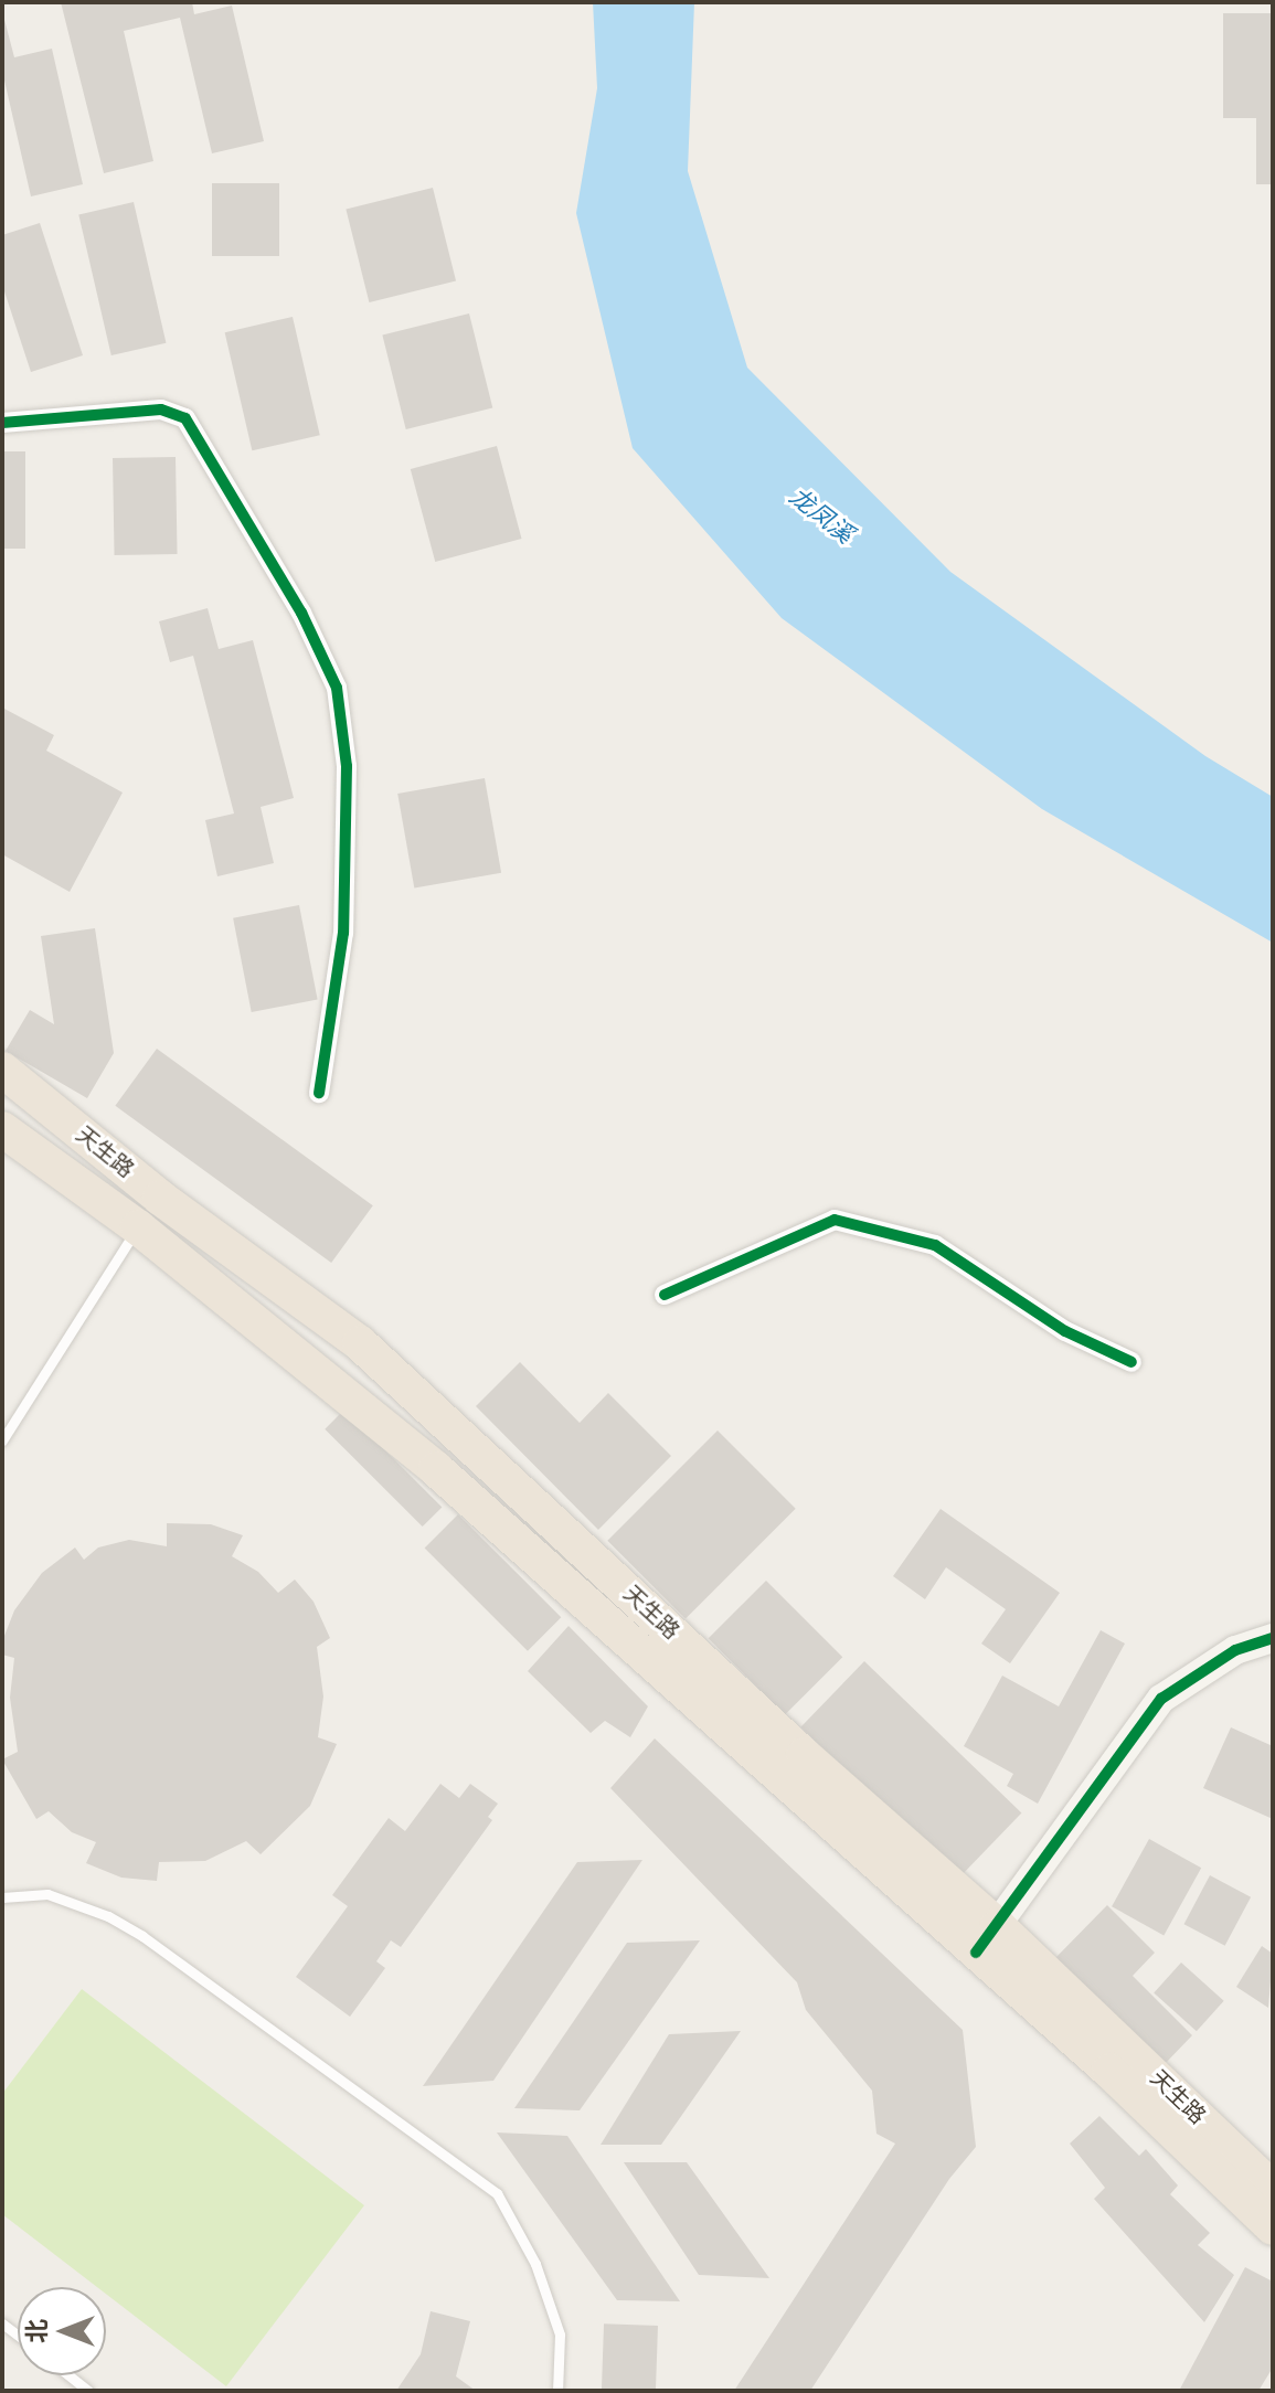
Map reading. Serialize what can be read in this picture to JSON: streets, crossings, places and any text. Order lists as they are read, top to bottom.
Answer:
{
  "streets": {
    "highway": ["天生路"]
  },
  "water": ["龙凤溪"],
  "north": "left"
}
